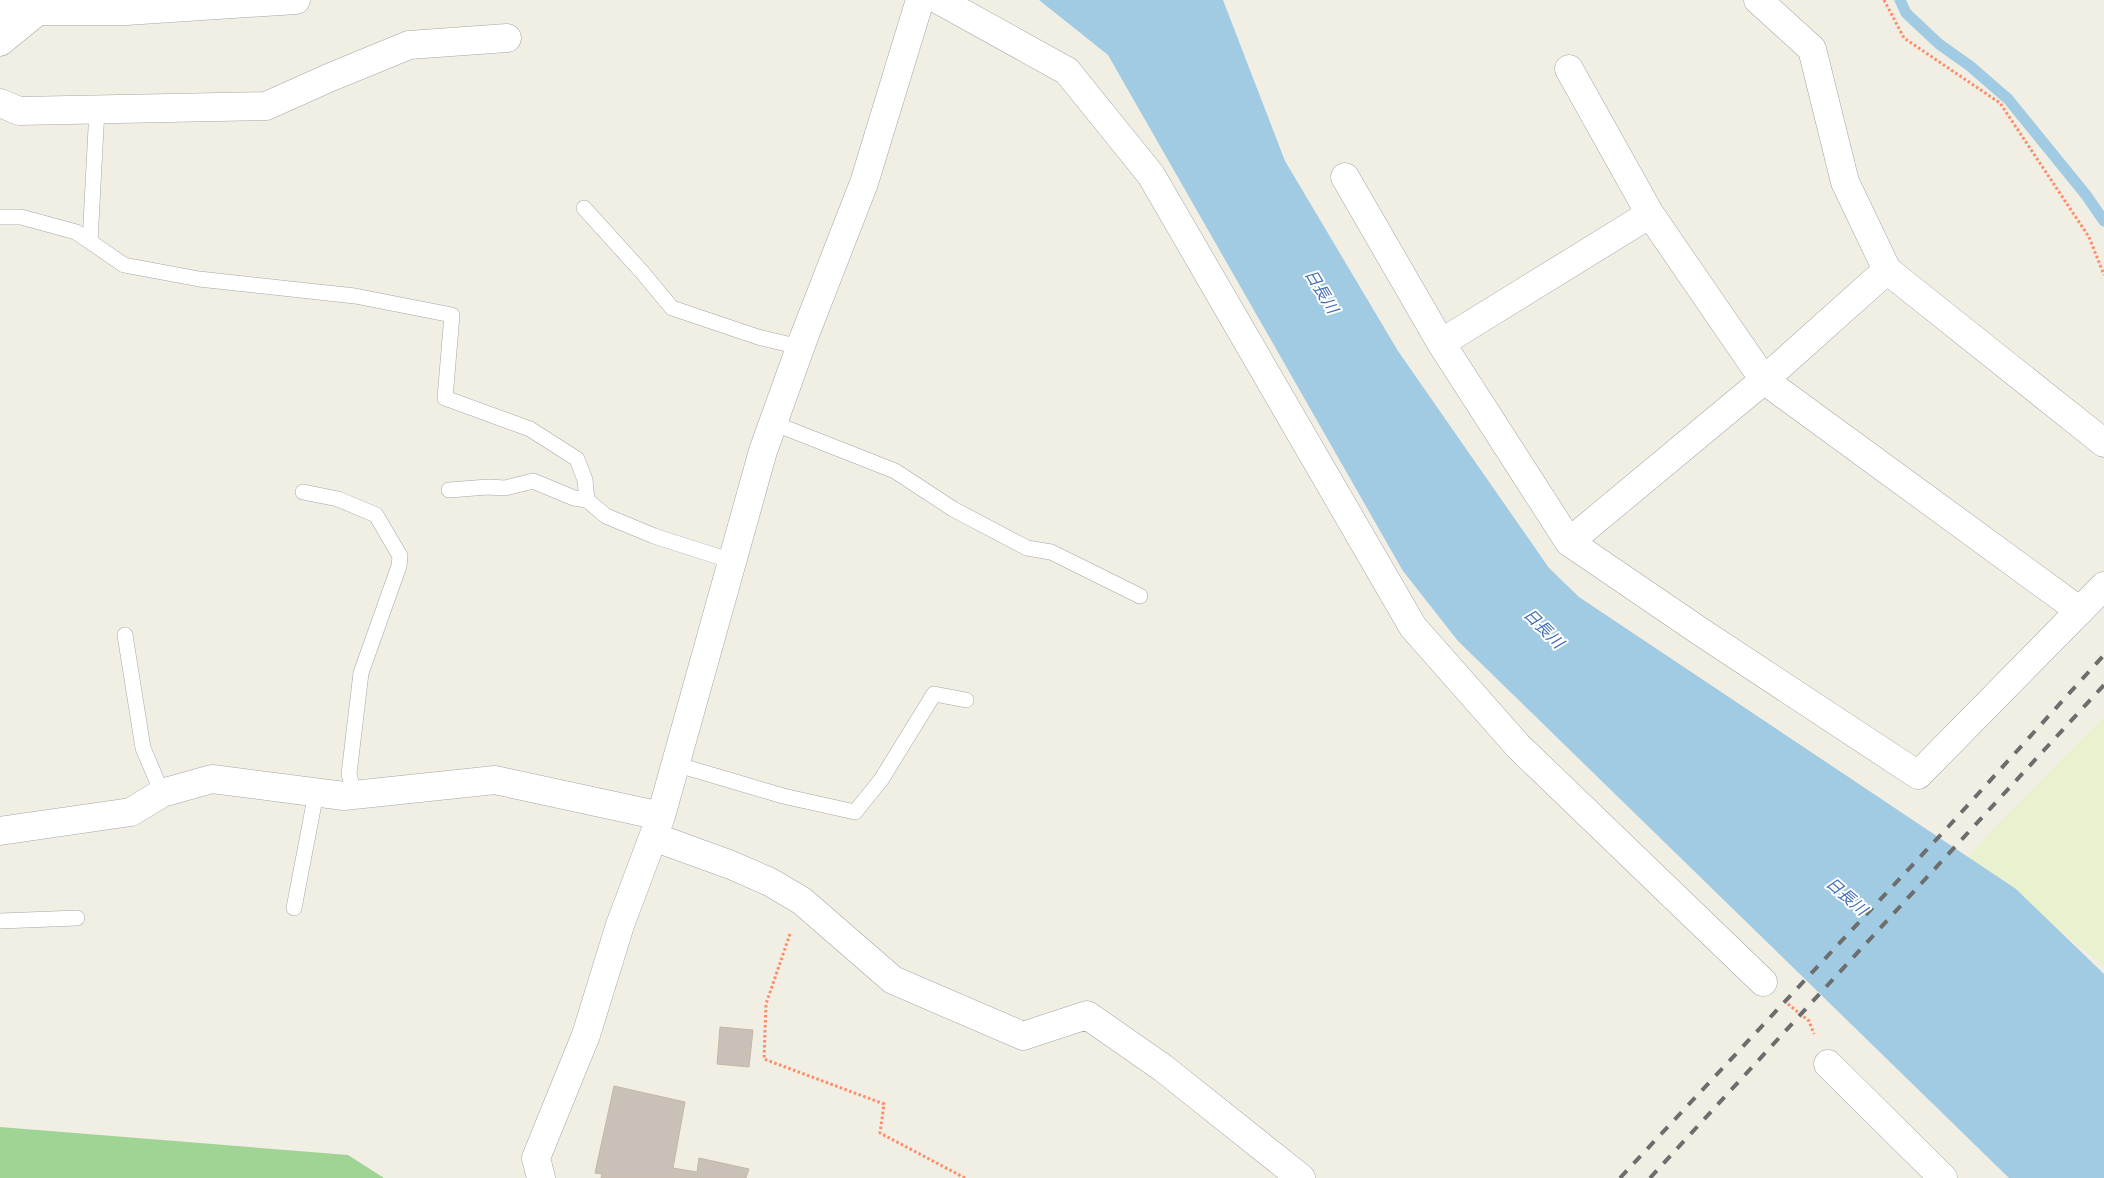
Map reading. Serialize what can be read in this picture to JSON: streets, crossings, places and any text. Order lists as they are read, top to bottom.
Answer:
{
  "water": ["日長川"]
}
